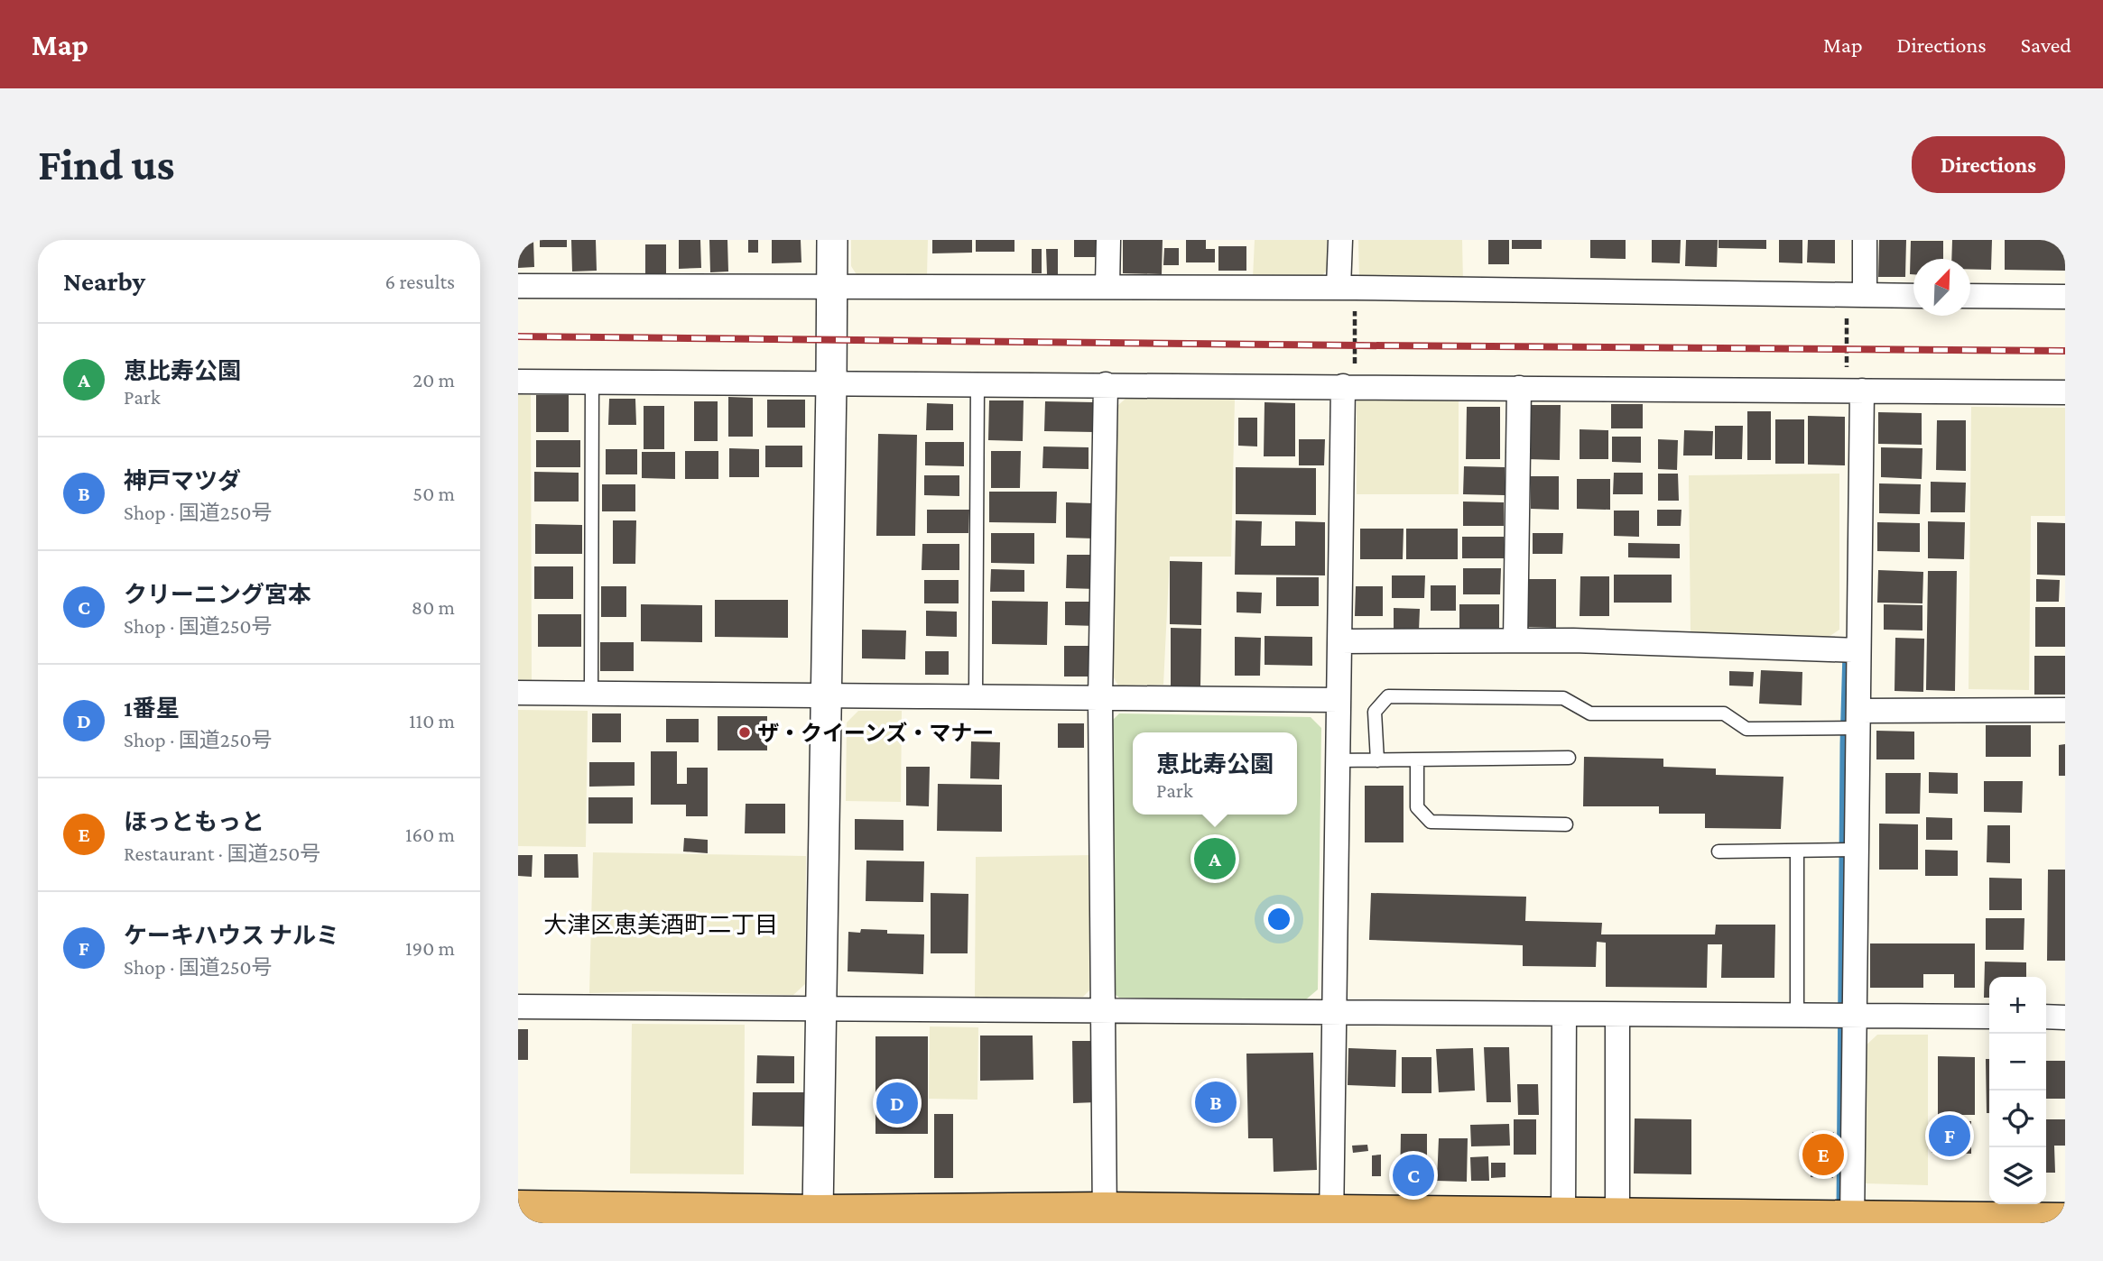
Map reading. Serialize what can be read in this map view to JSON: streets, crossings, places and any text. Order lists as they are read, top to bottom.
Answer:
{
  "districts": ["大津区恵美酒町二丁目"],
  "places": ["ザ・クイーンズ・マナー"],
  "north": "top right",
  "page": {
    "header": "Map",
    "nav": ["Map", "Directions", "Saved"],
    "buttons": "Directions",
    "title": "Find us",
    "heading": ["Nearby", "6 results"],
    "list": [
      {
        "mark": "A",
        "name": "恵比寿公園",
        "note": "Park",
        "value": "20 m"
      },
      {
        "mark": "B",
        "name": "神戸マツダ",
        "note": "Shop · 国道250号",
        "value": "50 m"
      },
      {
        "mark": "C",
        "name": "クリーニング宮本",
        "note": "Shop · 国道250号",
        "value": "80 m"
      },
      {
        "mark": "D",
        "name": "1番星",
        "note": "Shop · 国道250号",
        "value": "110 m"
      },
      {
        "mark": "E",
        "name": "ほっともっと",
        "note": "Restaurant · 国道250号",
        "value": "160 m"
      },
      {
        "mark": "F",
        "name": "ケーキハウス ナルミ",
        "note": "Shop · 国道250号",
        "value": "190 m"
      }
    ],
    "popup": ["恵比寿公園", "Park"],
    "pins": [
      "A",
      "B",
      "D",
      "F",
      "E",
      "C"
    ],
    "map_buttons": ["+", "−"]
  }
}
